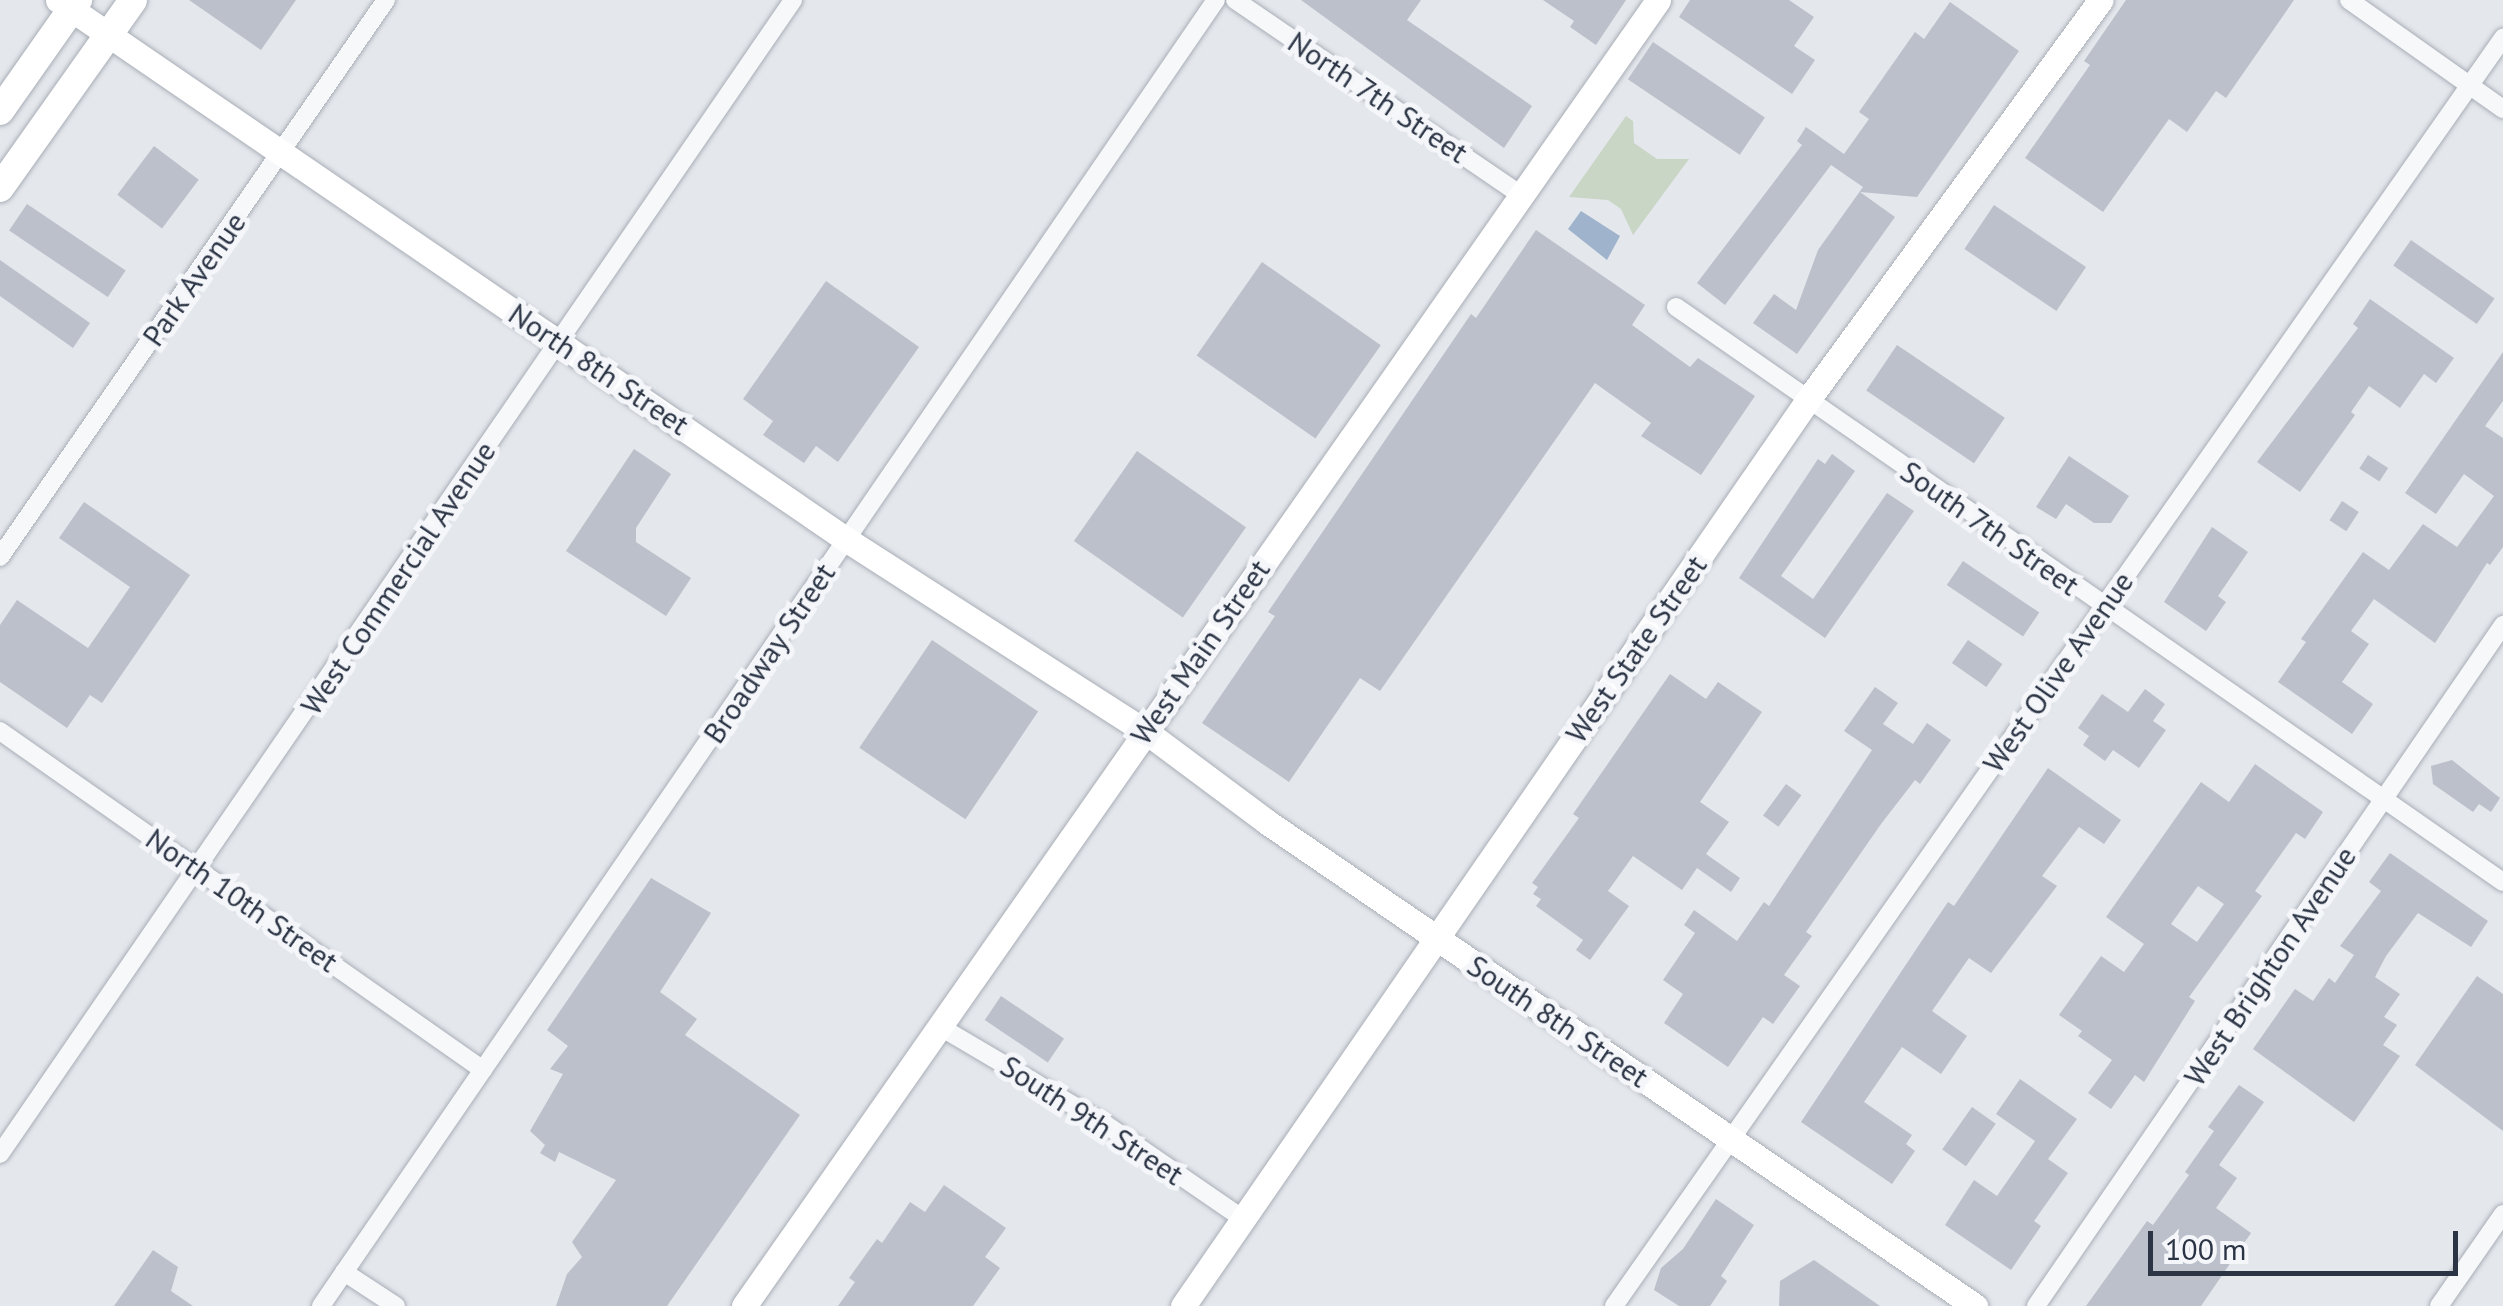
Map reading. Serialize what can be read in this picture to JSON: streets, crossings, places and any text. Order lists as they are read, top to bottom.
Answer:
{
  "streets": {
    "street": [
      "North 7th Street",
      "Park Avenue",
      "North 8th Street",
      "South 7th Street",
      "West Commercial Avenue",
      "West State Street",
      "West Main Street",
      "Broadway Street",
      "West Olive Avenue",
      "North 10th Street",
      "West Brighton Avenue",
      "South 8th Street",
      "South 9th Street"
    ]
  },
  "crossings": [
    ["North 7th Street", "West Main Street"],
    ["Park Avenue", "North 8th Street"],
    ["North 8th Street", "West Commercial Avenue"],
    ["North 8th Street", "West Main Street"],
    ["North 8th Street", "Broadway Street"],
    ["North 8th Street", "South 8th Street"],
    ["South 7th Street", "West State Street"],
    ["South 7th Street", "West Olive Avenue"],
    ["South 7th Street", "West Brighton Avenue"],
    ["West Commercial Avenue", "North 10th Street"],
    ["West State Street", "South 8th Street"],
    ["West State Street", "South 9th Street"],
    ["West Main Street", "South 8th Street"],
    ["West Main Street", "South 9th Street"],
    ["Broadway Street", "North 10th Street"],
    ["West Olive Avenue", "South 8th Street"]
  ],
  "scale_bar": "100 m"
}
